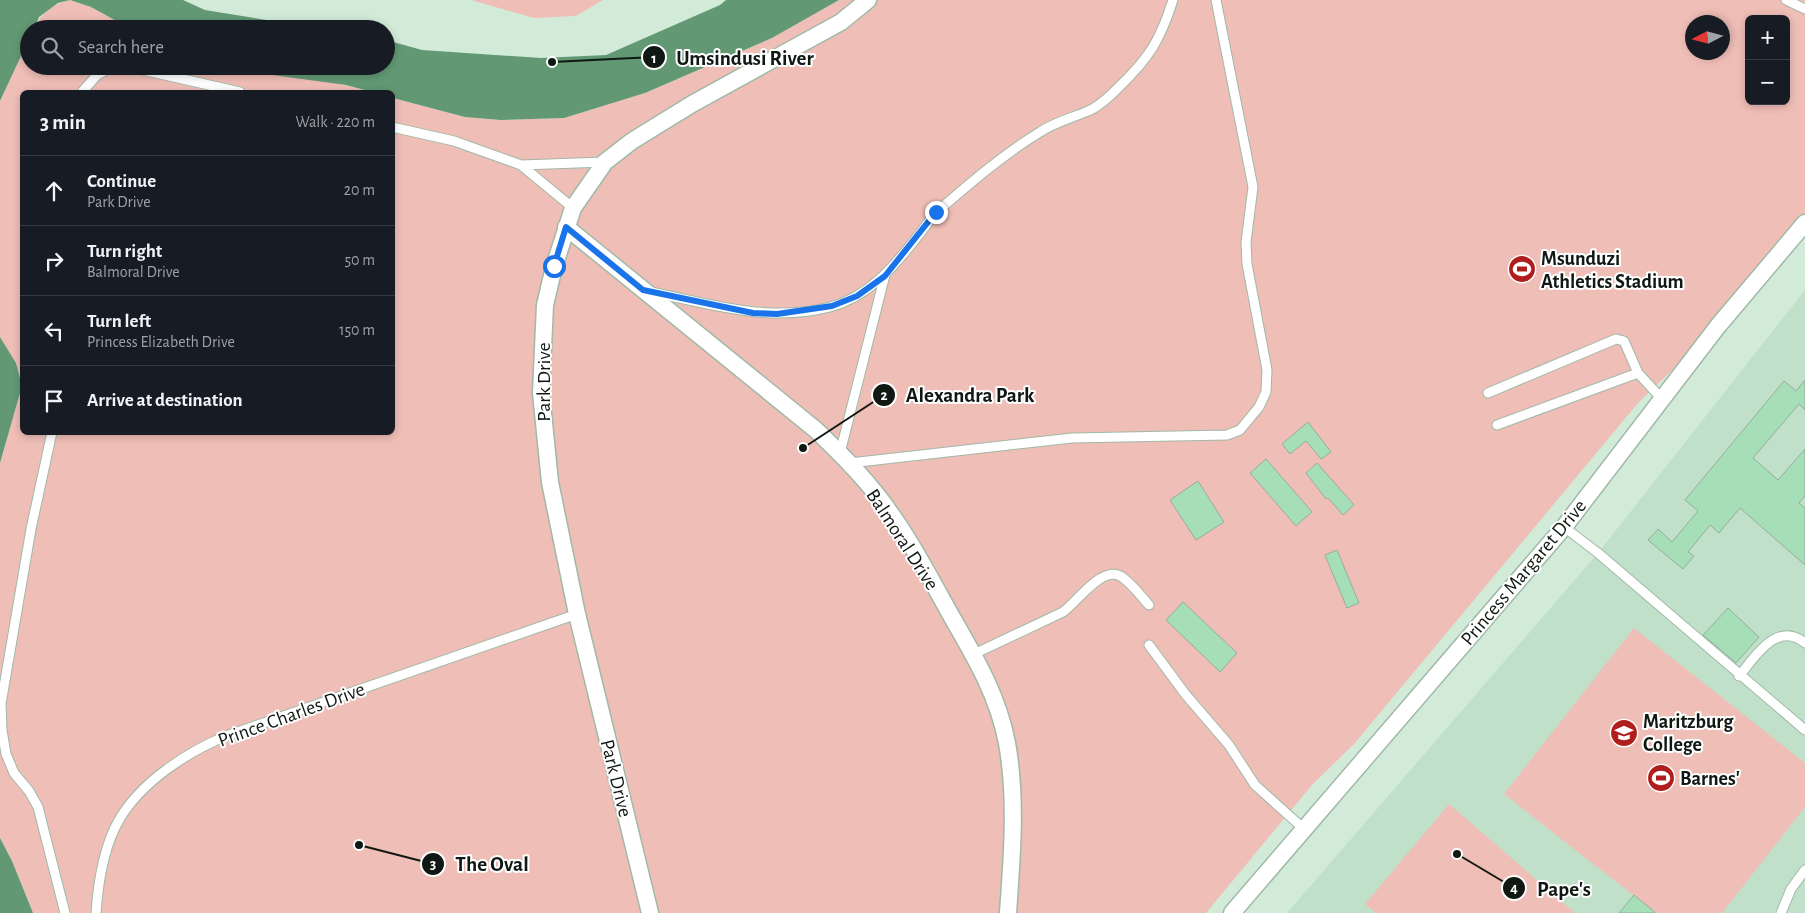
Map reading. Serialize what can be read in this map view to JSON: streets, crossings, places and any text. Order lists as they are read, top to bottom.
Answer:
{
  "streets": {
    "street": ["Park Drive", "Balmoral Drive", "Princess Margaret Drive"],
    "lane": ["Prince Charles Drive"]
  },
  "crossings": [
    ["Park Drive", "Balmoral Drive"],
    ["Park Drive", "Prince Charles Drive"]
  ],
  "places": {
    "other": [
      "Umsindusi River",
      "Alexandra Park",
      "The Oval",
      "Pape's"
    ],
    "sports": ["Msunduzi Athletics Stadium", "Barnes'"],
    "school or university": ["Maritzburg College"]
  },
  "north": "left",
  "page": {
    "map_buttons": ["+", "−"],
    "search": "Search here",
    "heading": ["3 min", "Walk · 220 m"],
    "list": [
      ["Continue", "Park Drive", "20 m"],
      ["Turn right", "Balmoral Drive", "50 m"],
      ["Turn left", "Princess Elizabeth Drive", "150 m"],
      "Arrive at destination"
    ]
  }
}
